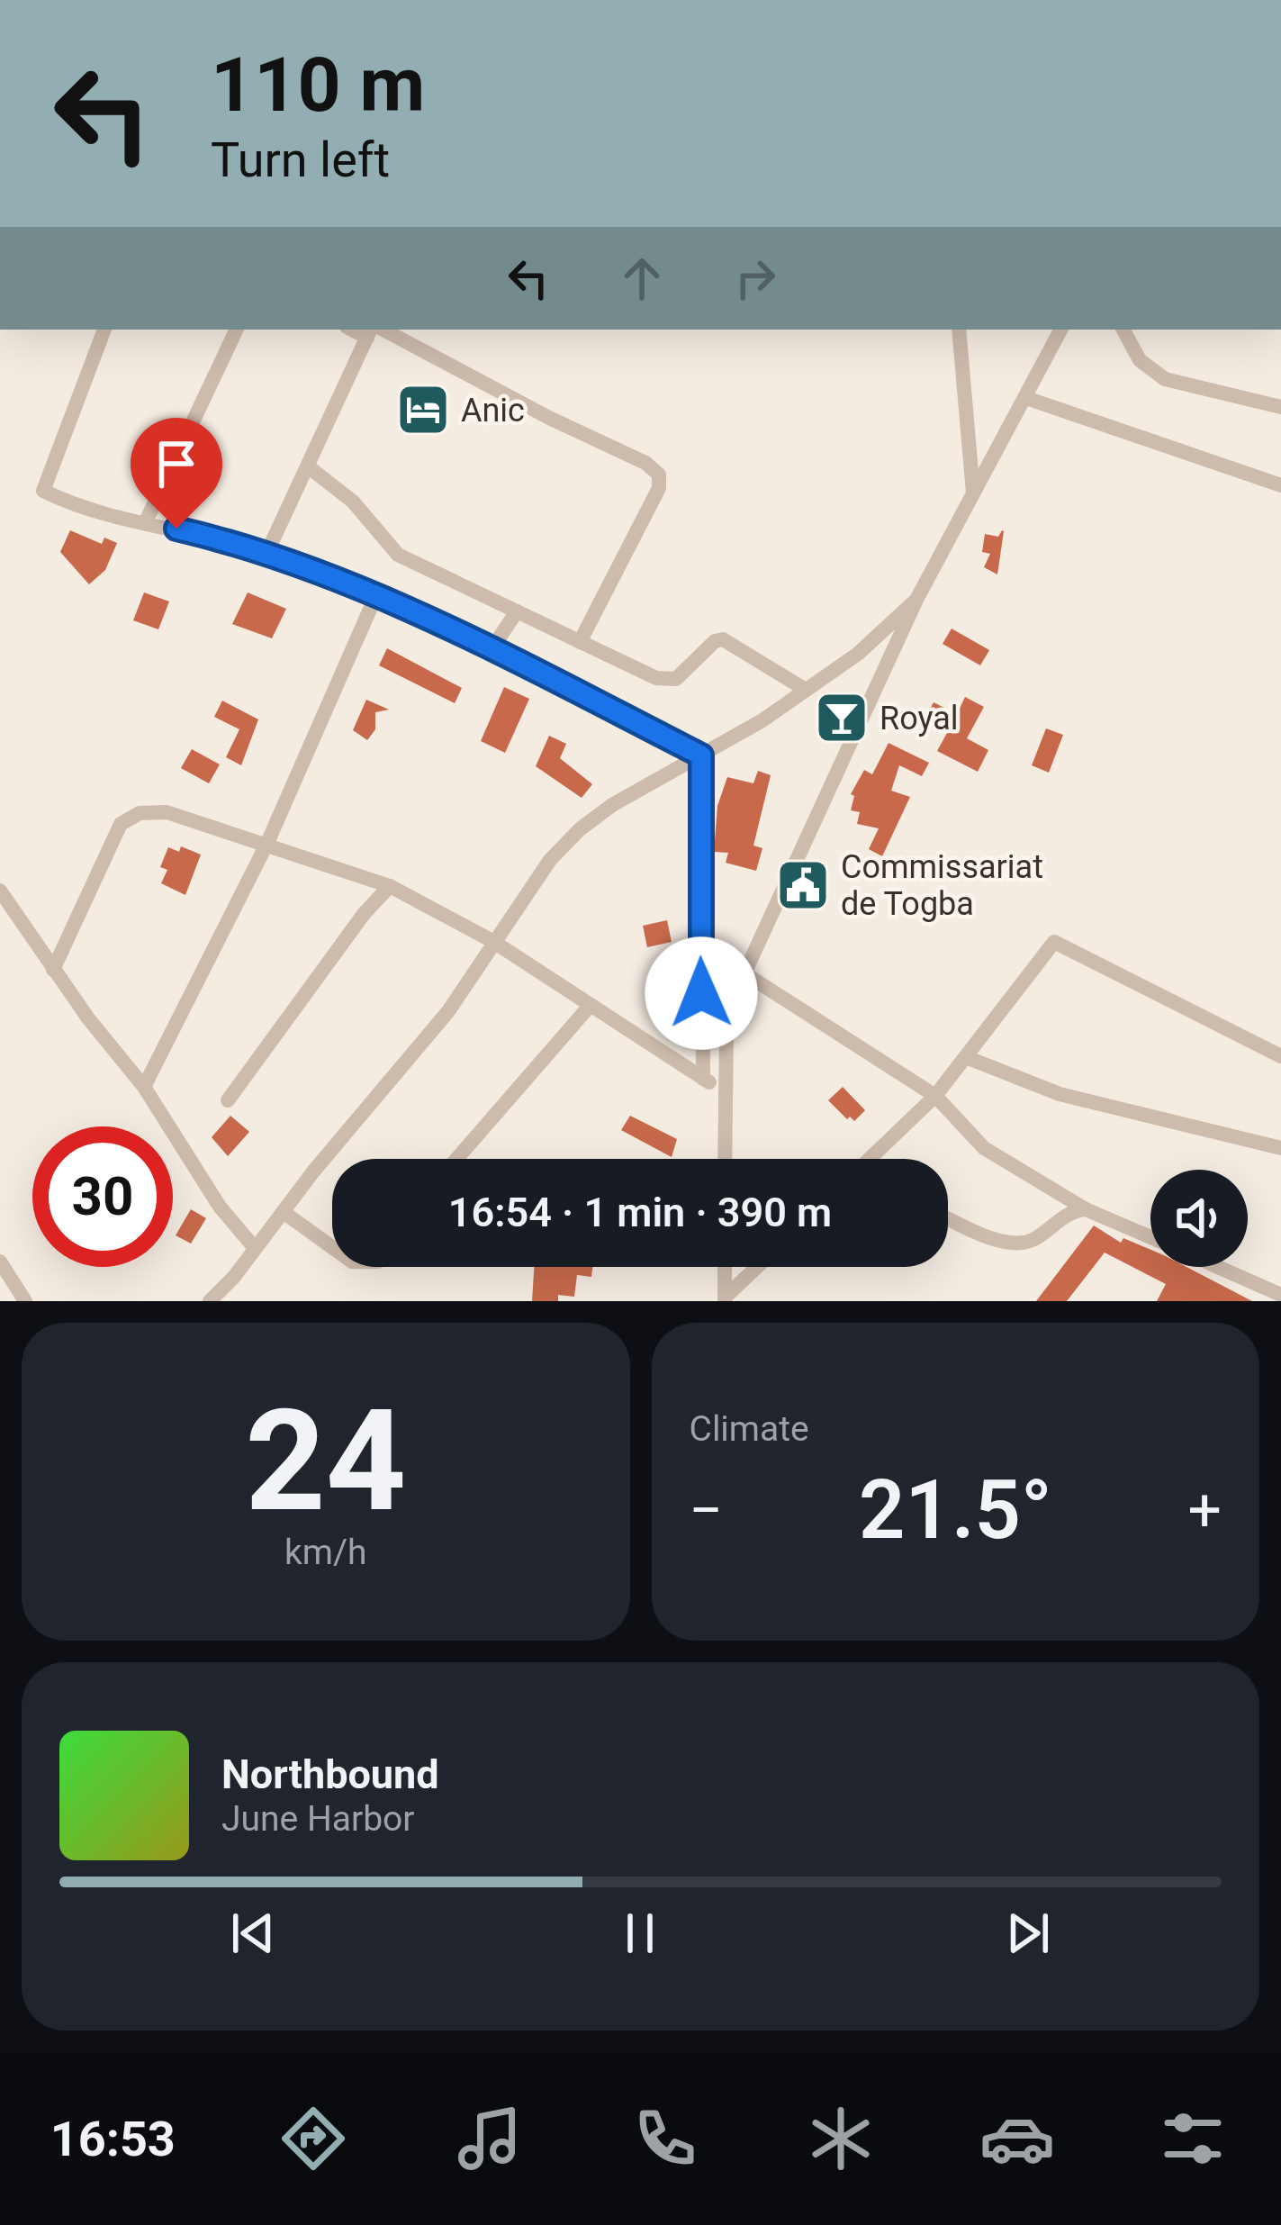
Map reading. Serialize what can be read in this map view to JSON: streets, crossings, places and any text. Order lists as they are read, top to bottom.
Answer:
{
  "places": {
    "hotel": ["Anic"],
    "bar": ["Royal"],
    "public building": ["Commissariat de Togba"]
  },
  "page": {
    "turn": ["110 m", "Turn left"],
    "limit": "30",
    "trip": "16:54 · 1 min · 390 m",
    "tile": [
      ["24", "km/h"],
      "Climate"
    ],
    "heat": ["−", "21.5°", "+"],
    "song": ["Northbound", "June Harbor"],
    "tabs": "16:53"
  }
}
